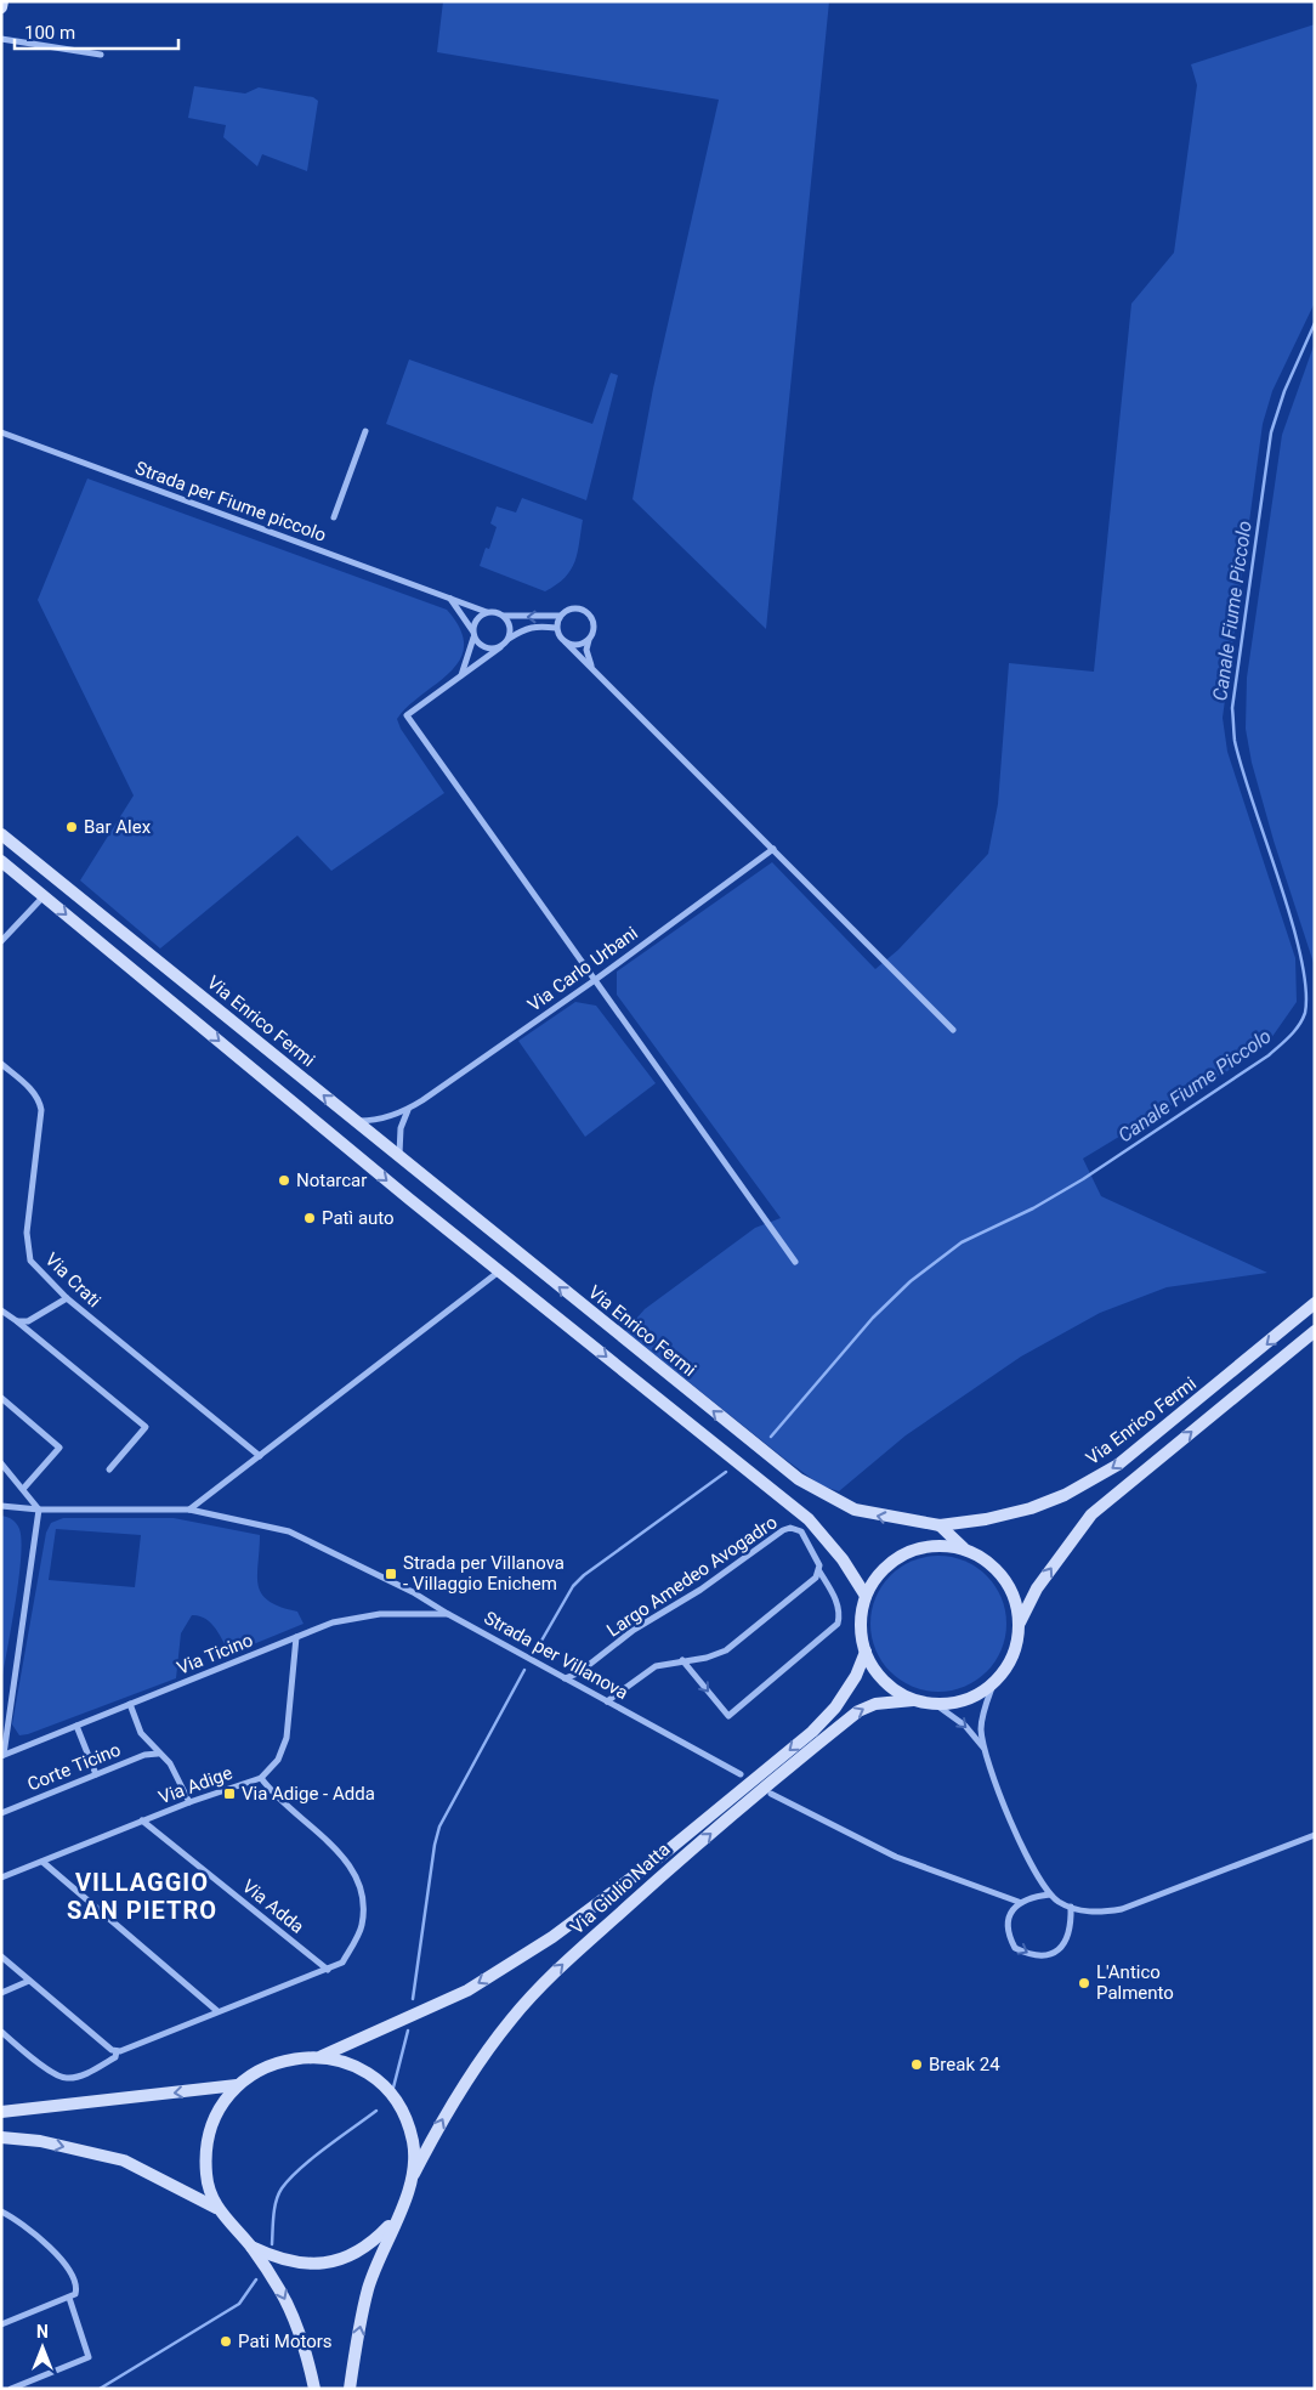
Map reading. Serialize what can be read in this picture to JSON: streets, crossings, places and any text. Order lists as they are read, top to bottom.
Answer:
{
  "streets": {
    "main road": ["Via Enrico Fermi", "Via Giulio Natta"],
    "street": [
      "Strada per Fiume piccolo",
      "Via Carlo Urbani",
      "Via Crati",
      "Largo Amedeo Avogadro",
      "Via Ticino",
      "Strada per Villanova",
      "Corte Ticino",
      "Via Adige",
      "Via Adda"
    ]
  },
  "crossings": [
    ["Via Carlo Urbani", "Via Enrico Fermi"],
    ["Largo Amedeo Avogadro", "Strada per Villanova"],
    ["Via Ticino", "Strada per Villanova"],
    ["Via Ticino", "Via Adige"],
    ["Via Adige", "Via Adda"]
  ],
  "districts": ["VILLAGGIO SAN PIETRO"],
  "water": ["Canale Fiume Piccolo"],
  "places": {
    "other": [
      "Bar Alex",
      "Notarcar",
      "Patì auto",
      "L'Antico Palmento",
      "Break 24",
      "Pati Motors"
    ],
    "transit": ["Strada per Villanova - Villaggio Enichem", "Via Adige - Adda"]
  },
  "scale_bar": "100 m",
  "north": "top"
}
